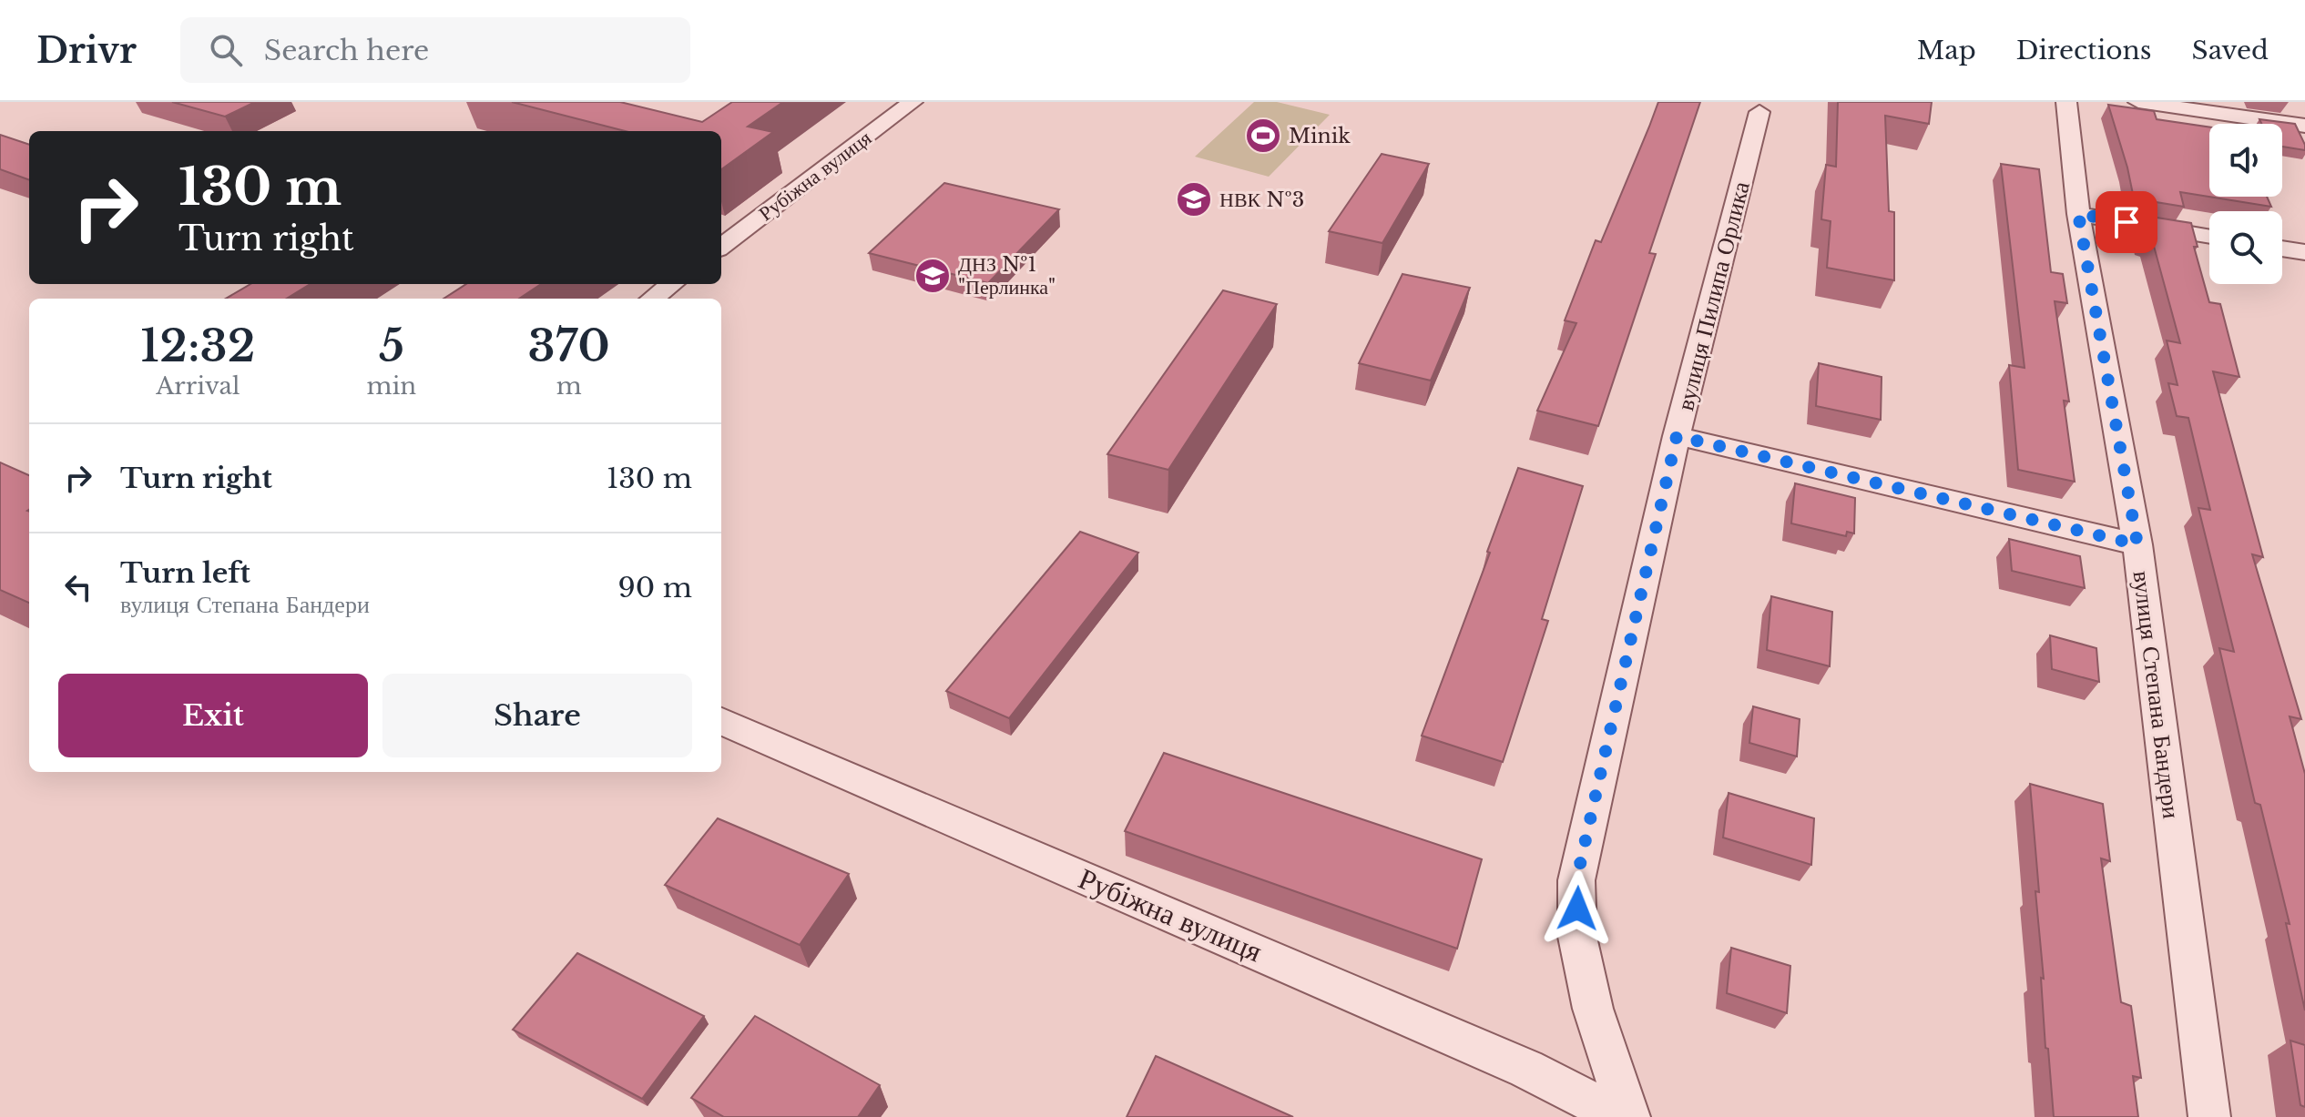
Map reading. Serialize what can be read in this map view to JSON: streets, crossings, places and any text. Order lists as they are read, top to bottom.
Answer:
{
  "streets": {
    "street": ["Рубіжна вулиця", "вулиця Пилипа Орлика", "вулиця Степана Бандери"]
  },
  "places": {
    "sports": ["Minik"],
    "school or university": ["НВК №3", "ДНЗ №1 \"Перлинка\""]
  },
  "page": {
    "header": "Drivr",
    "search": "Search here",
    "nav": ["Map", "Directions", "Saved"],
    "turn": ["130 m", "Turn right"],
    "eta": [
      "12:32",
      "Arrival",
      "5",
      "min",
      "370",
      "m"
    ],
    "list": [
      {
        "name": "Turn right",
        "value": "130 m"
      },
      {
        "name": "Turn left",
        "note": "вулиця Степана Бандери",
        "value": "90 m"
      }
    ],
    "buttons": ["Exit", "Share"]
  }
}
